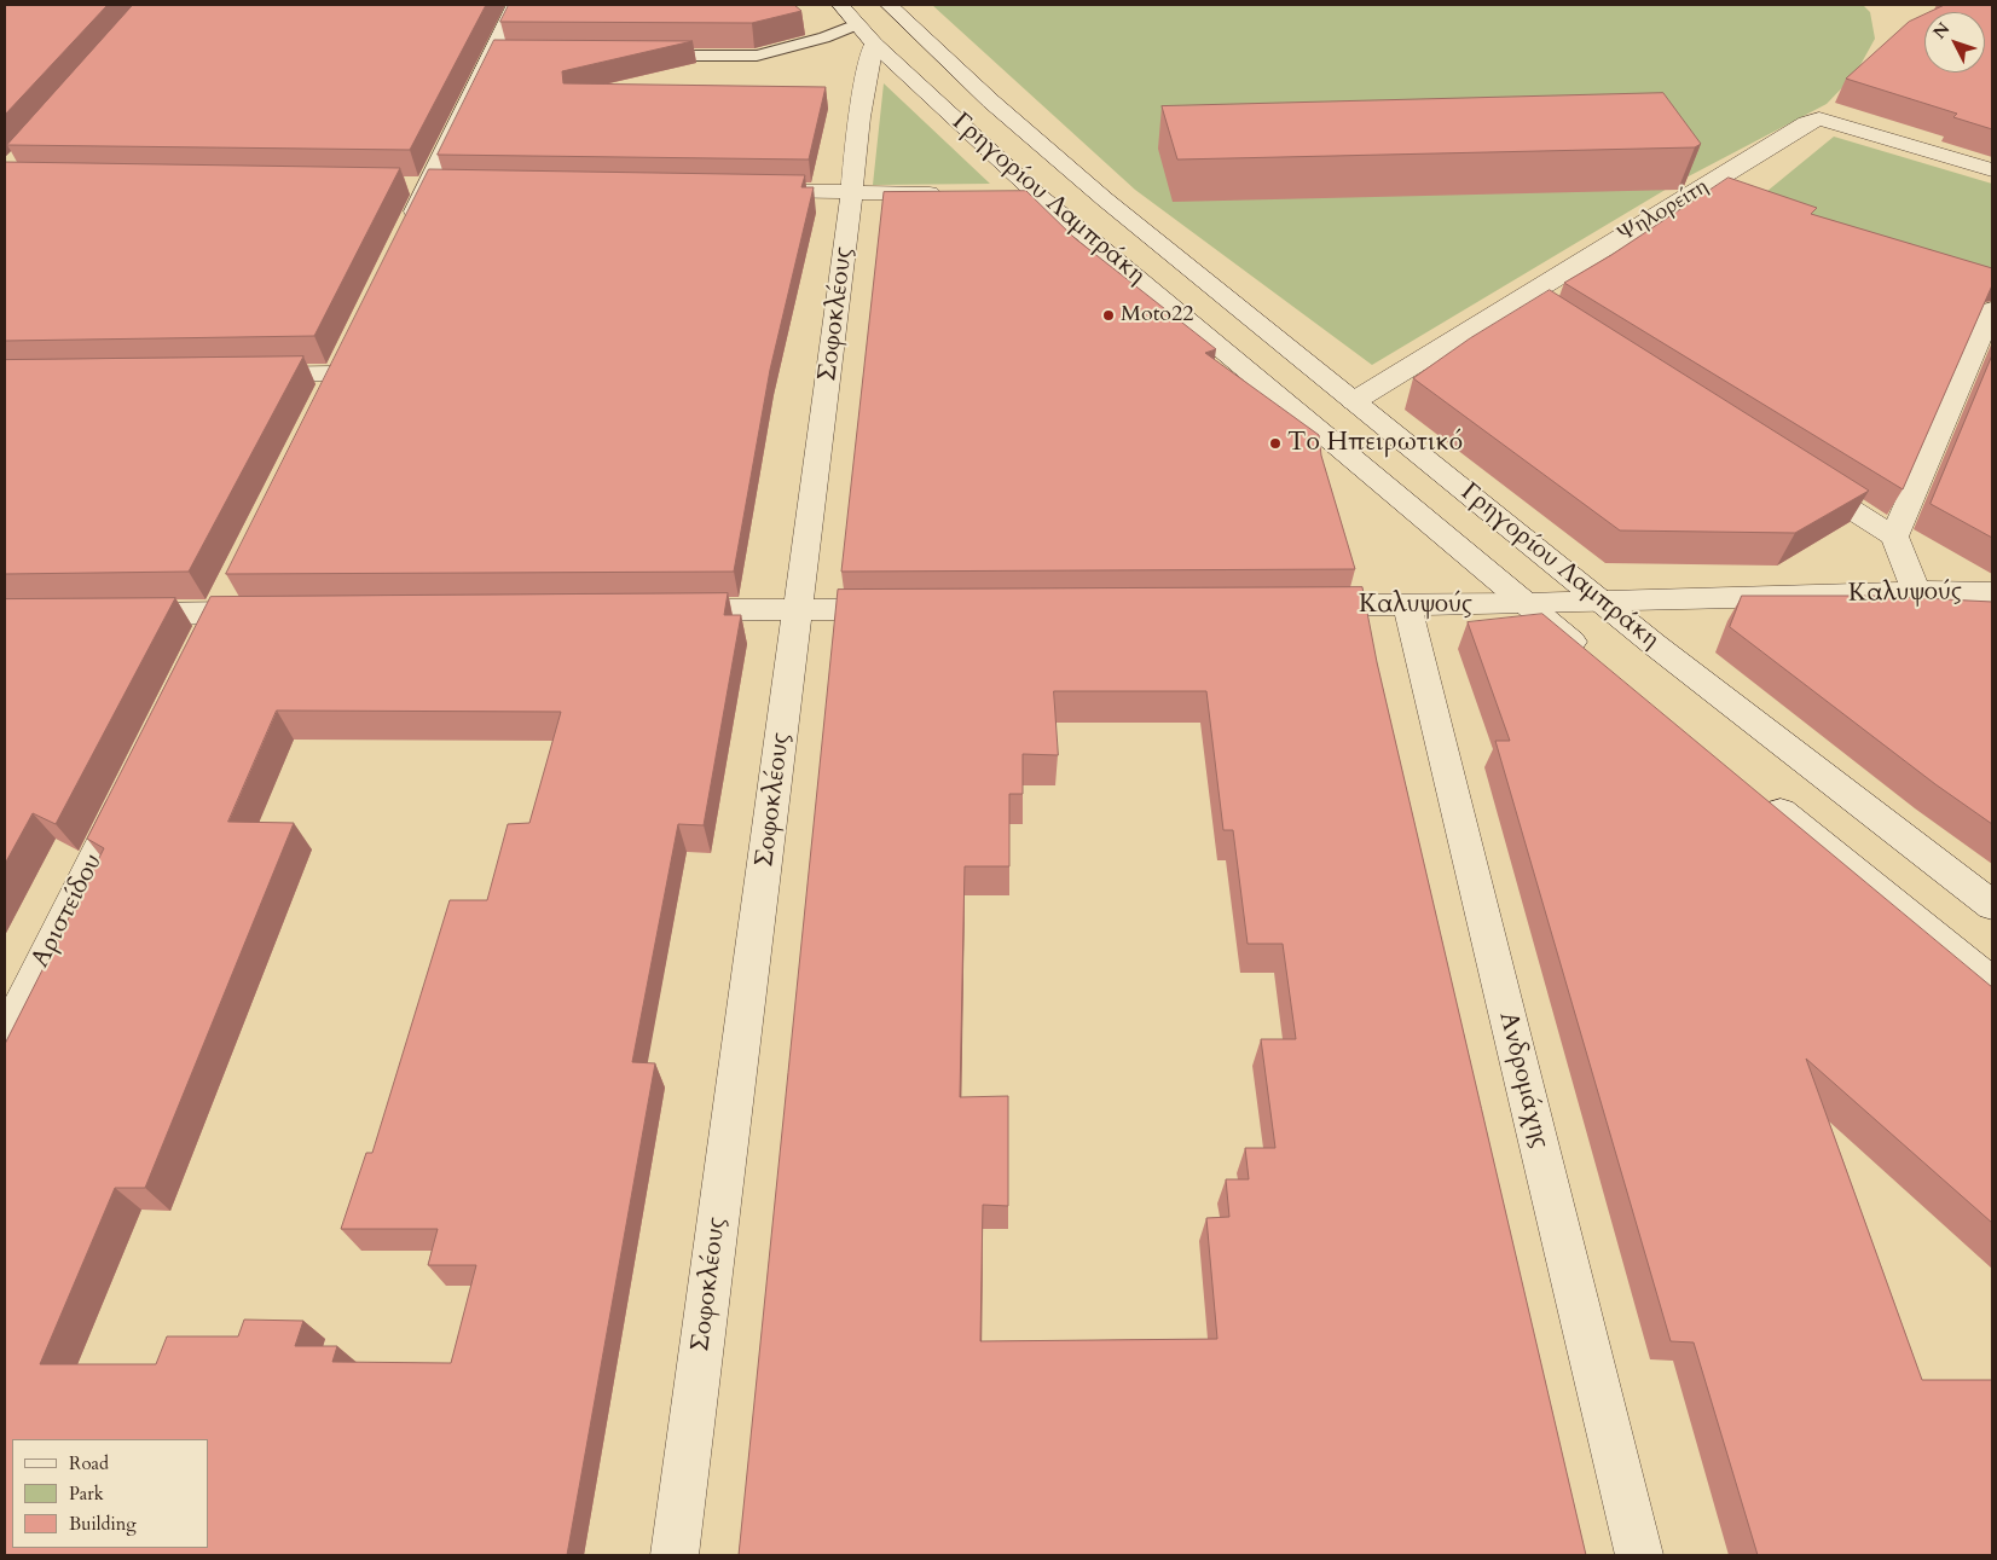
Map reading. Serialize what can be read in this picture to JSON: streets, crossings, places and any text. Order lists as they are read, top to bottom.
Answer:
{
  "streets": {
    "street": [
      "Γρηγορίου Λαμπράκη",
      "Ψηλορείτη",
      "Σοφοκλέους",
      "Καλυψούς",
      "Αριστείδου",
      "Ανδρομάχης"
    ]
  },
  "crossings": [
    ["Γρηγορίου Λαμπράκη", "Ψηλορείτη"],
    ["Γρηγορίου Λαμπράκη", "Σοφοκλέους"],
    ["Γρηγορίου Λαμπράκη", "Καλυψούς"],
    ["Καλυψούς", "Ανδρομάχης"]
  ],
  "places": ["Moto22", "Το Ηπειρωτικό"],
  "legend": ["Road", "Park", "Building"],
  "north": "top left"
}
